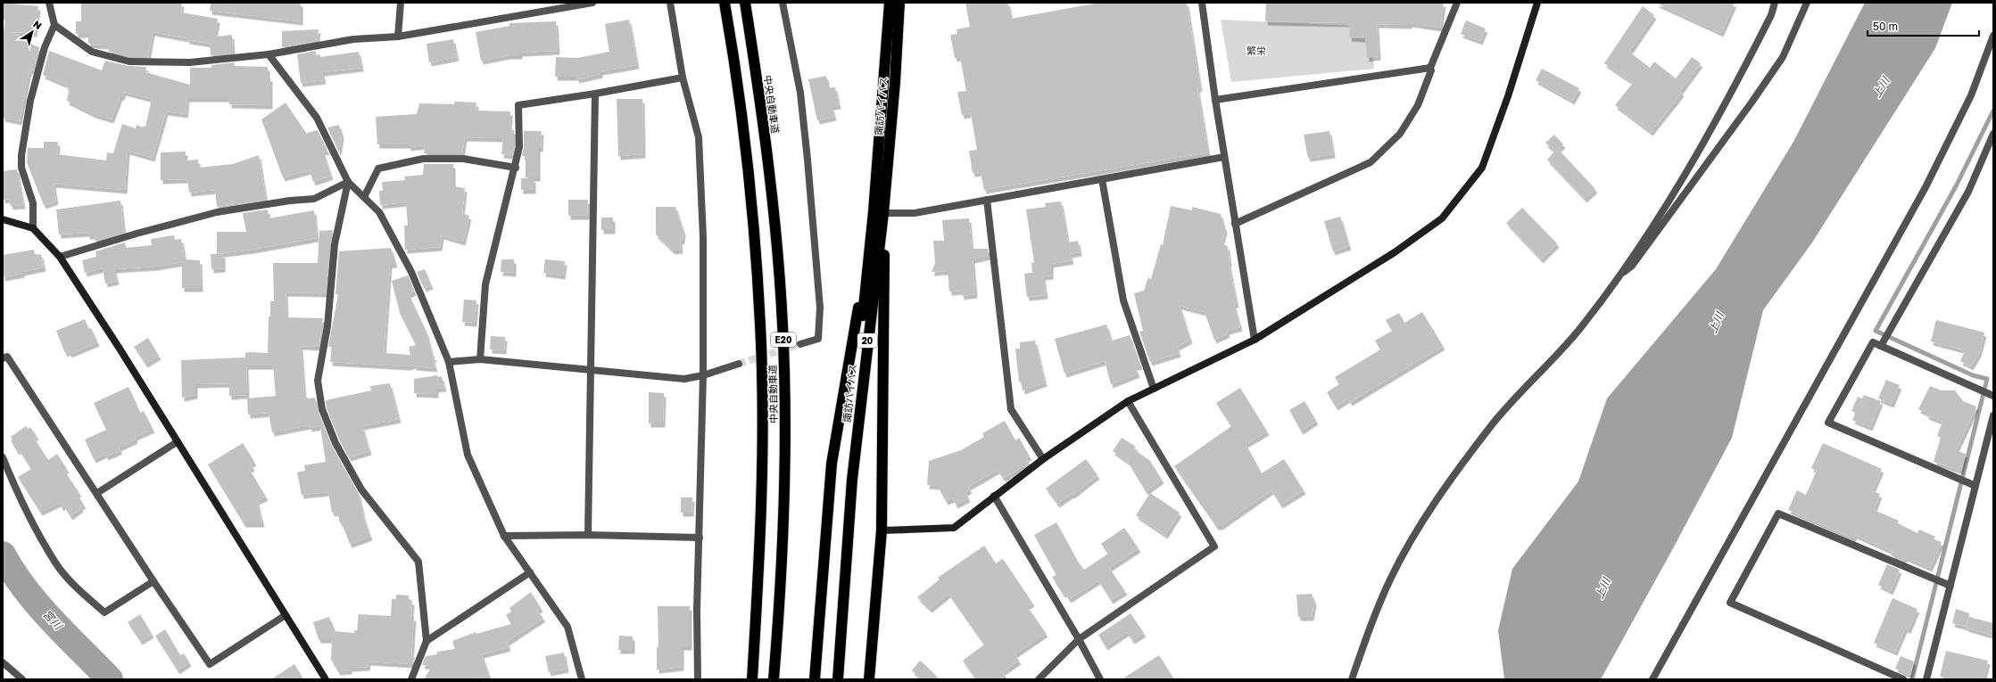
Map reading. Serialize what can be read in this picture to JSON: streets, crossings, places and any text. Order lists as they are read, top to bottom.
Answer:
{
  "streets": {
    "highway": [
      "中央自動車道",
      "諏訪バイパス",
      "E20",
      "20"
    ]
  },
  "crossings": [
    ["諏訪バイパス", "20"]
  ],
  "water": ["上川", "宮川"],
  "parks": ["繁栄"],
  "scale_bar": "50 m",
  "north": "top right"
}
